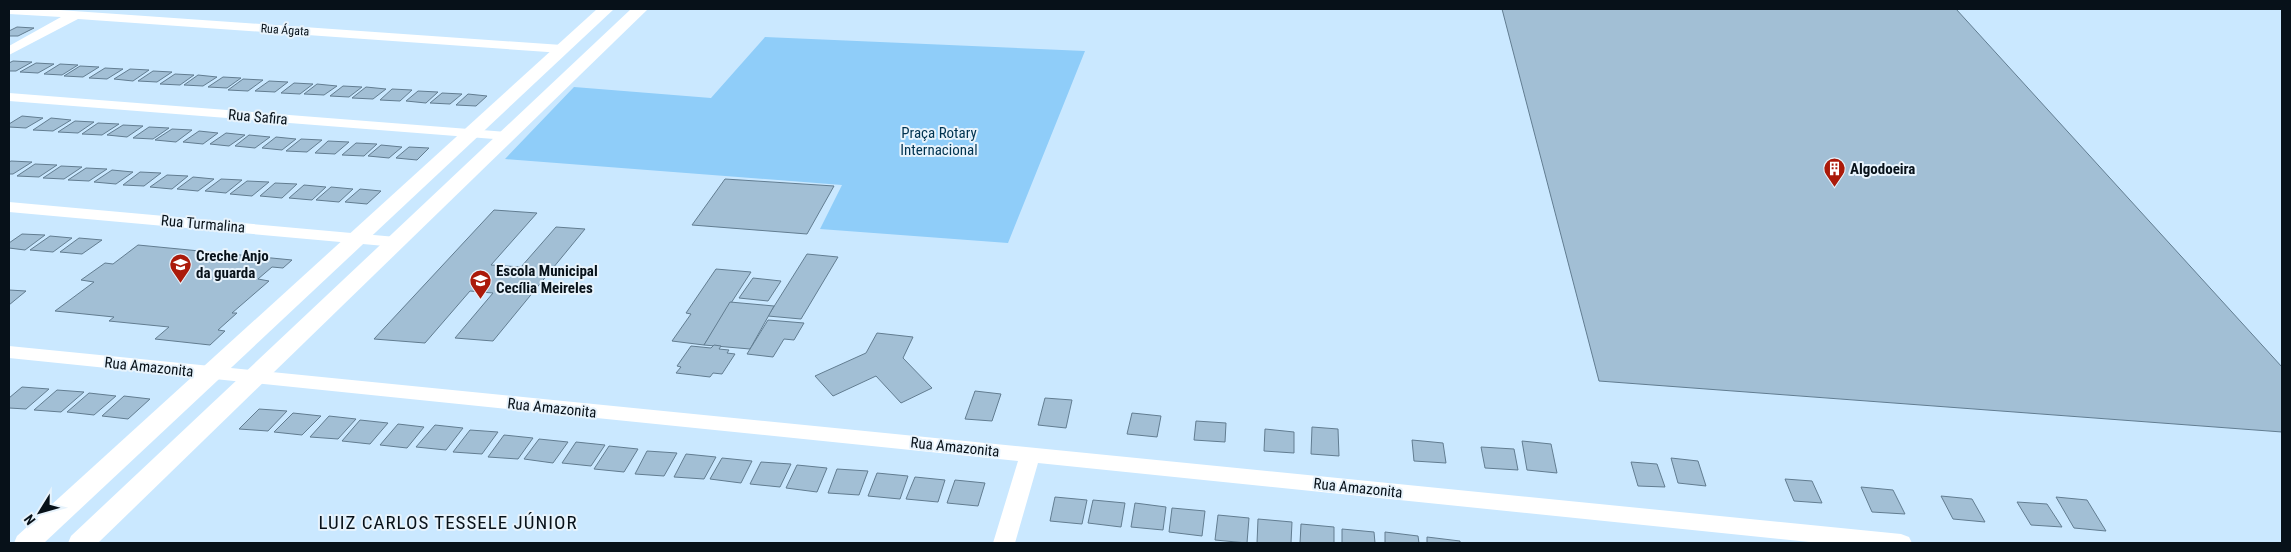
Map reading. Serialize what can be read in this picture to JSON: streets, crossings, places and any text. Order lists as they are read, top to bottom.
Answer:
{
  "streets": {
    "street": [
      "Rua Ágata",
      "Rua Safira",
      "Rua Turmalina",
      "Rua Amazonita"
    ]
  },
  "districts": ["LUIZ CARLOS TESSELE JÚNIOR"],
  "parks": ["Praça Rotary Internacional"],
  "places": {
    "building": ["Algodoeira"],
    "school or university": ["Creche Anjo da guarda", "Escola Municipal Cecília Meireles"]
  },
  "north": "bottom left"
}
